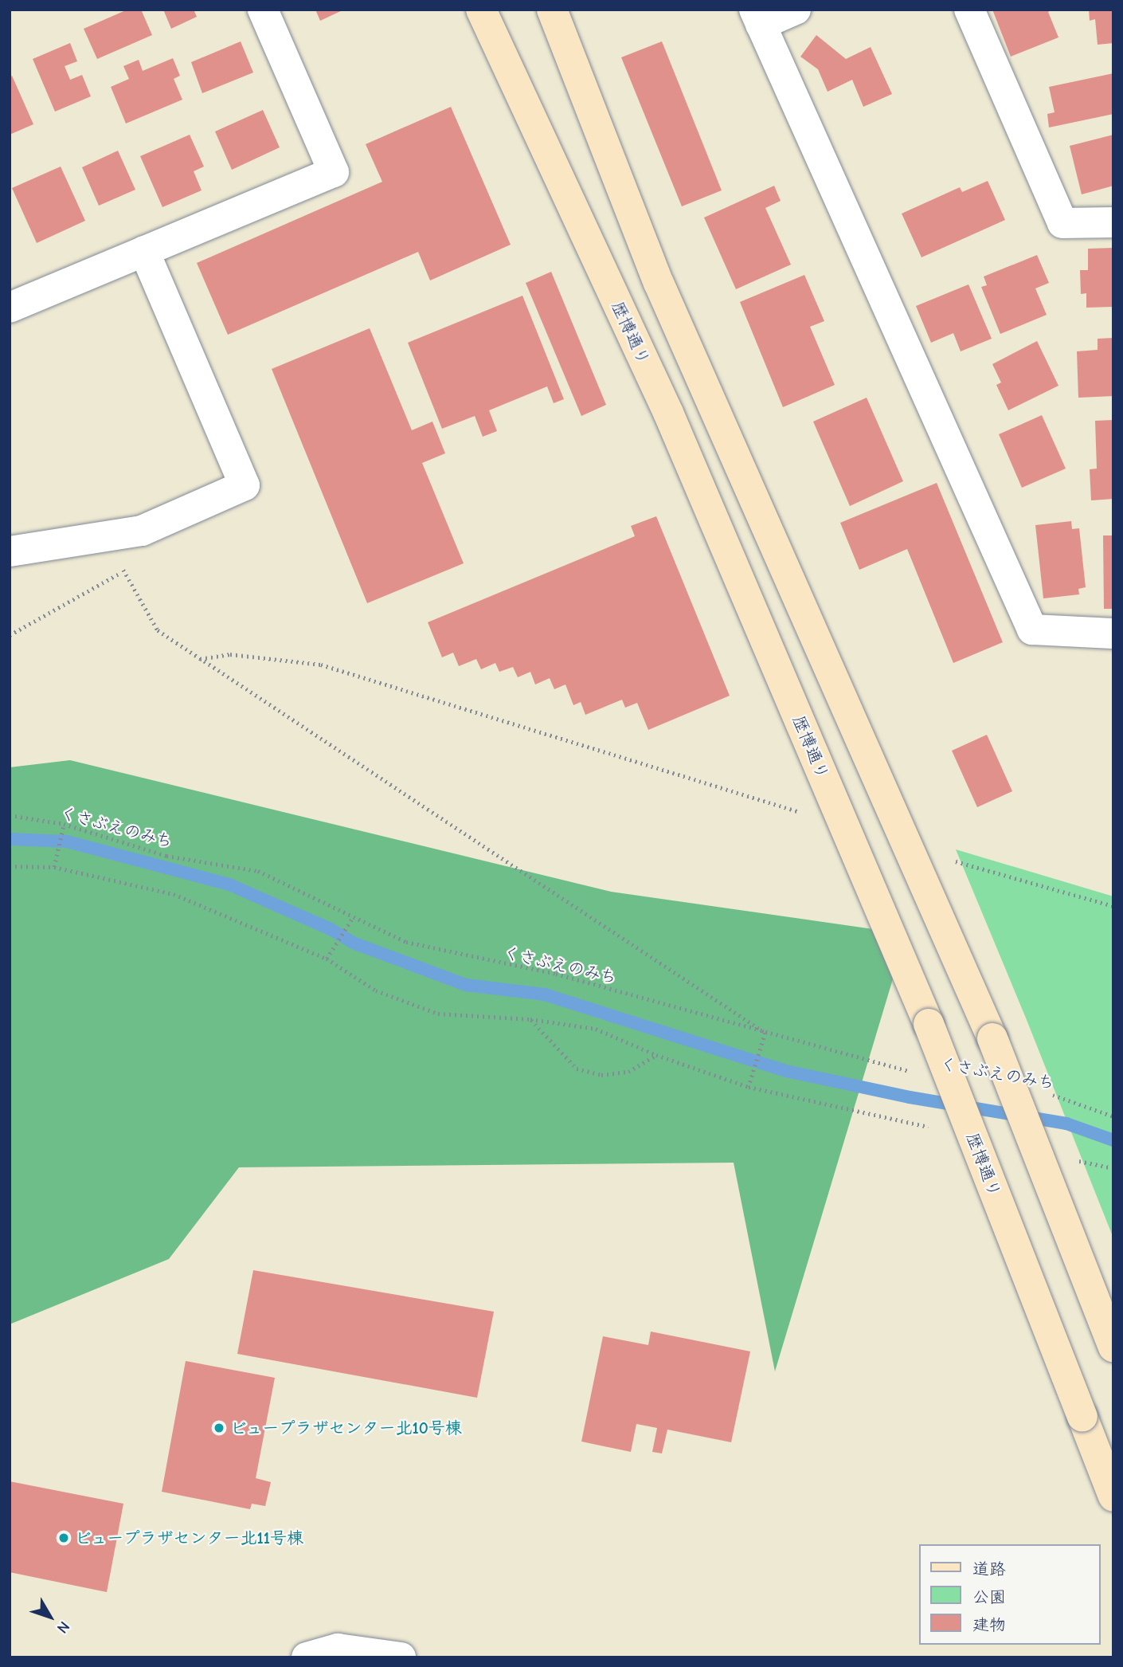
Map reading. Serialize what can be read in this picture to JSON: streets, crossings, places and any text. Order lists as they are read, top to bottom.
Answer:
{
  "streets": {
    "street": ["歴博通り"],
    "path": ["くさぶえのみち"]
  },
  "places": ["ビュープラザセンター北10号棟", "ビュープラザセンター北11号棟"],
  "legend": ["道路", "公園", "建物"],
  "north": "bottom right"
}
